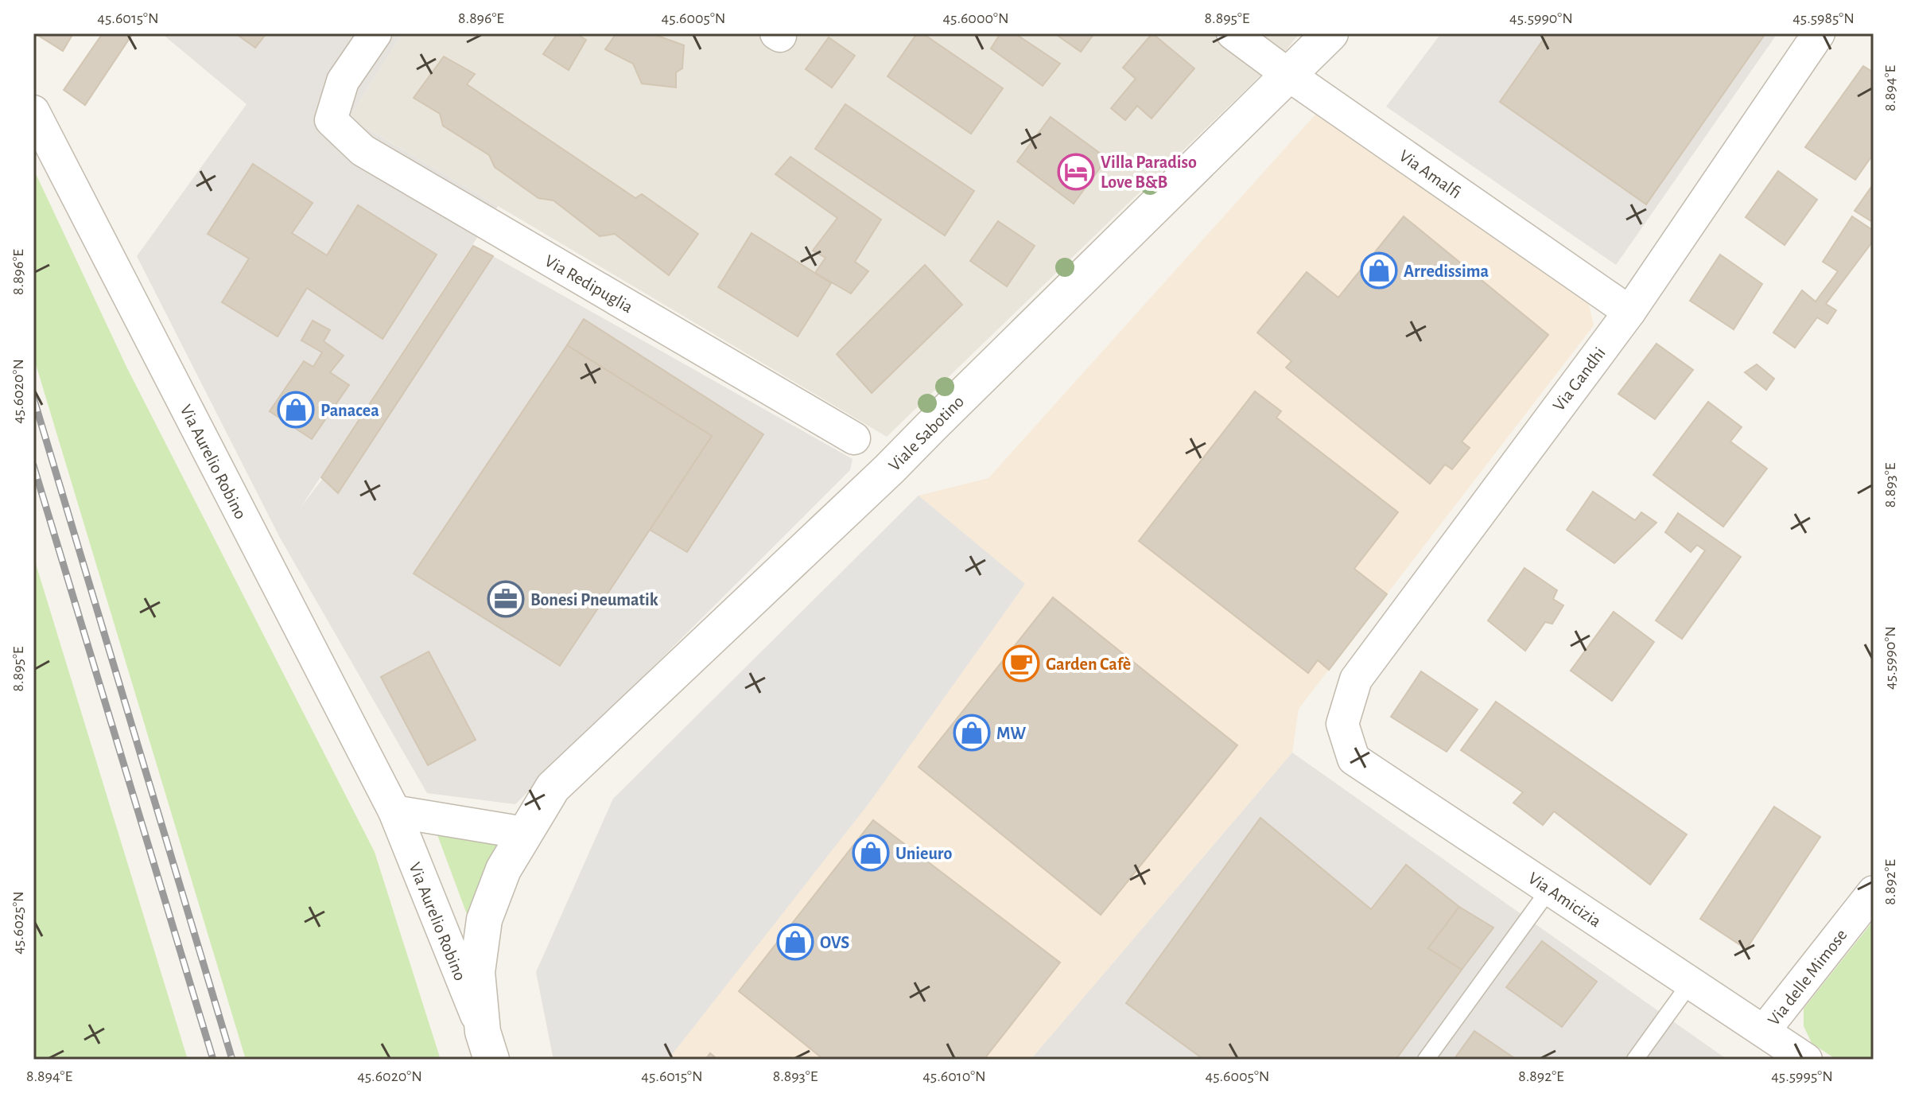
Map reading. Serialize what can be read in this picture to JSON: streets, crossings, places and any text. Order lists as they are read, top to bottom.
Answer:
{
  "streets": {
    "street": [
      "Via Amalfi",
      "Via Redipuglia",
      "Via Gandhi",
      "Viale Sabotino",
      "Via Aurelio Robino",
      "Via Amicizia",
      "Via delle Mimose"
    ]
  },
  "crossings": [
    ["Via Amalfi", "Via Gandhi"],
    ["Via Amalfi", "Viale Sabotino"],
    ["Via Gandhi", "Via Amicizia"],
    ["Viale Sabotino", "Via Aurelio Robino"],
    ["Via Amicizia", "Via delle Mimose"]
  ],
  "places": {
    "hotel": ["Villa Paradiso Love B&B"],
    "shop": [
      "Arredissima",
      "Panacea",
      "MW",
      "Unieuro",
      "OVS"
    ],
    "office": ["Bonesi Pneumatik"],
    "cafe": ["Garden Cafè"]
  },
  "coordinates": [
    "45.6015°N",
    "8.896°E",
    "45.6005°N",
    "45.6000°N",
    "8.895°E",
    "45.5990°N",
    "45.5985°N",
    "8.894°E",
    "45.6020°N",
    "8.893°E",
    "8.892°E",
    "45.6025°N",
    "45.6010°N",
    "45.5995°N"
  ]
}
